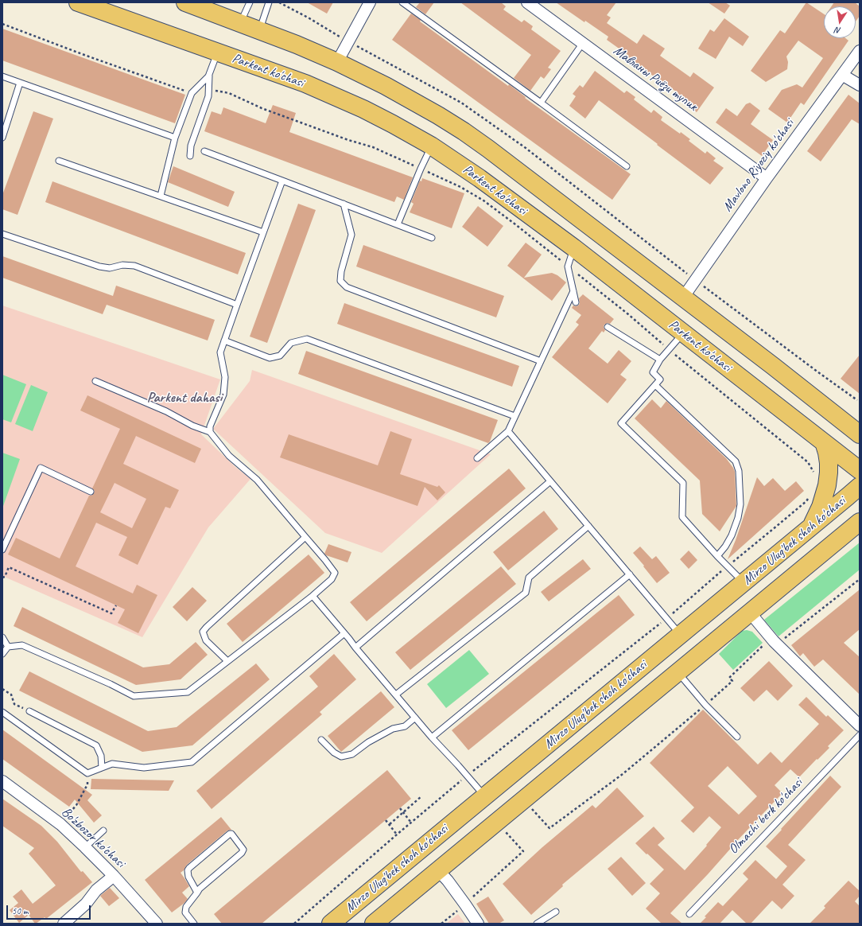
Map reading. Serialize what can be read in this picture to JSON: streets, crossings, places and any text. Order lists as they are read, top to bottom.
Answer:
{
  "streets": {
    "main road": ["Parkent ko'chasi", "Mirzo Ulug'bek shoh ko'chasi"],
    "street": ["Мавланы Риёзи тупик", "Mavlono Riyoziy ko'chasi", "Bo'zbozor ko'chasi"],
    "lane": ["Olmachi berk ko'chasi"]
  },
  "crossings": [
    ["Parkent ko'chasi", "Mavlono Riyoziy ko'chasi"],
    ["Мавланы Риёзи тупик", "Mavlono Riyoziy ko'chasi"]
  ],
  "districts": ["Parkent dahasi"],
  "scale_bar": "50 m",
  "north": "bottom"
}
